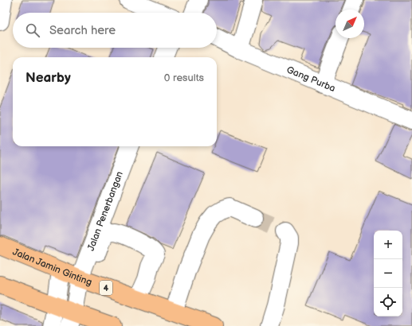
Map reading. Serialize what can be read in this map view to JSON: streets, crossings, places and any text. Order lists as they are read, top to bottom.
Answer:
{
  "streets": {
    "highway": ["Jalan Jamin Ginting", "4"],
    "street": ["Gang Purba", "Jalan Penerbangan"]
  },
  "crossings": [
    ["Jalan Penerbangan", "Jalan Jamin Ginting"]
  ],
  "north": "top right",
  "page": {
    "search": "Search here",
    "heading": ["Nearby", "0 results"],
    "map_buttons": ["+", "−"]
  }
}
